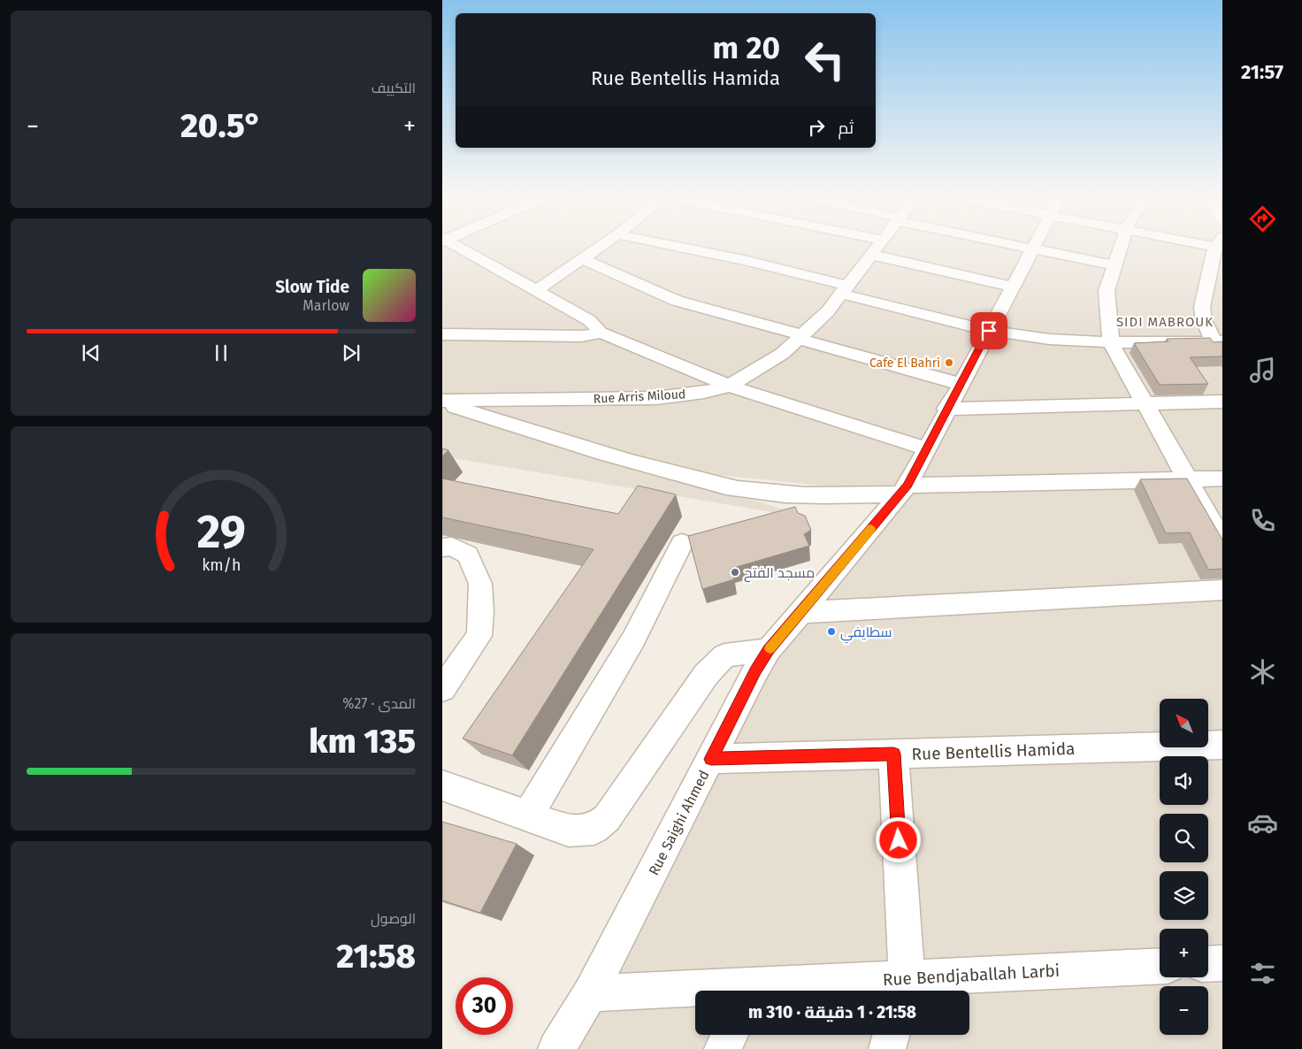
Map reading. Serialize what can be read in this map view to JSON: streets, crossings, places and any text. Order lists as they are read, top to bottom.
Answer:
{
  "streets": {
    "street": [
      "Rue Arris Miloud",
      "Rue Bentellis Hamida",
      "Rue Saighi Ahmed",
      "Rue Bendjaballah Larbi"
    ]
  },
  "crossings": [
    ["Rue Bentellis Hamida", "Rue Saighi Ahmed"],
    ["Rue Saighi Ahmed", "Rue Bendjaballah Larbi"]
  ],
  "districts": ["SIDI MABROUK"],
  "places": ["Cafe El Bahri", "مسجد الفتح", "سطايفي"],
  "north": "top left",
  "page": {
    "tabs": "21:57",
    "tile": [
      "التكييف",
      ["المدى · 27%", "135 km"],
      ["الوصول", "21:58"]
    ],
    "turn": ["20 m", "Rue Bentellis Hamida"],
    "then": "ثم",
    "heat": ["−", "20.5°", "+"],
    "song": ["Slow Tide", "Marlow"],
    "map_buttons": ["+", "−"],
    "limit": "30",
    "trip": "21:58 · 1 دقيقة · 310 m",
    "gauge": ["29", "km/h"]
  }
}
